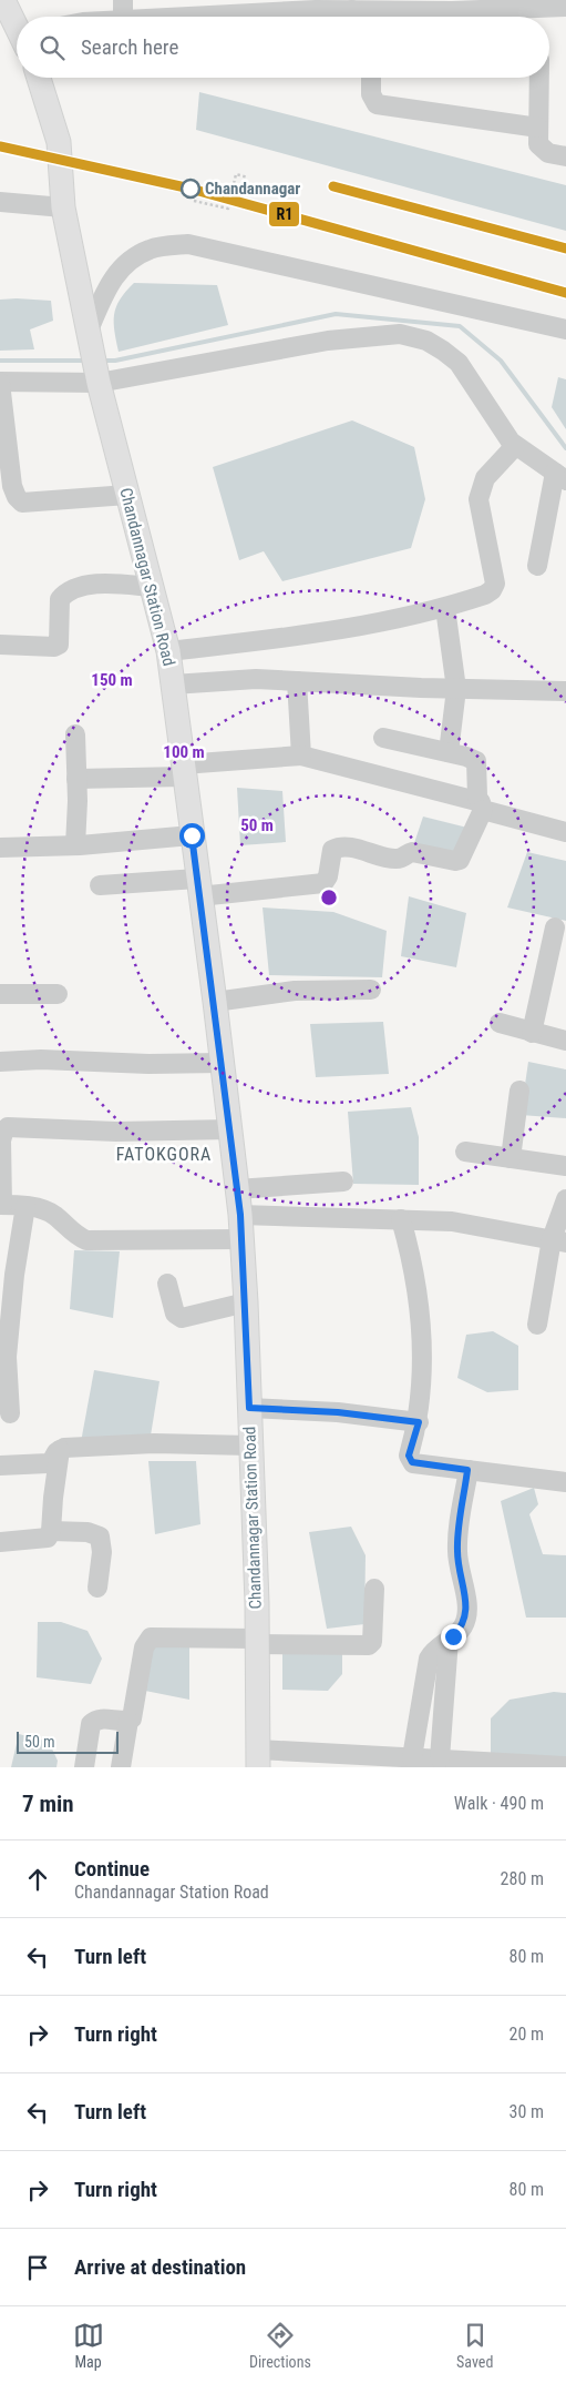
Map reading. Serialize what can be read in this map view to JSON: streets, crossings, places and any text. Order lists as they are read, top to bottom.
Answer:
{
  "streets": {
    "main road": ["Chandannagar Station Road"]
  },
  "districts": ["FATOKGORA"],
  "places": ["Chandannagar"],
  "lines": ["transit line R1"],
  "scale_bar": "50 m",
  "page": {
    "search": "Search here",
    "scale": "50 m",
    "heading": ["7 min", "Walk · 490 m"],
    "list": [
      ["Continue", "Chandannagar Station Road", "280 m"],
      ["Turn left", "80 m"],
      ["Turn right", "20 m"],
      ["Turn left", "30 m"],
      ["Turn right", "80 m"],
      "Arrive at destination"
    ],
    "nav": ["Map", "Directions", "Saved"]
  },
  "rings": ["150 m", "100 m", "50 m"]
}
